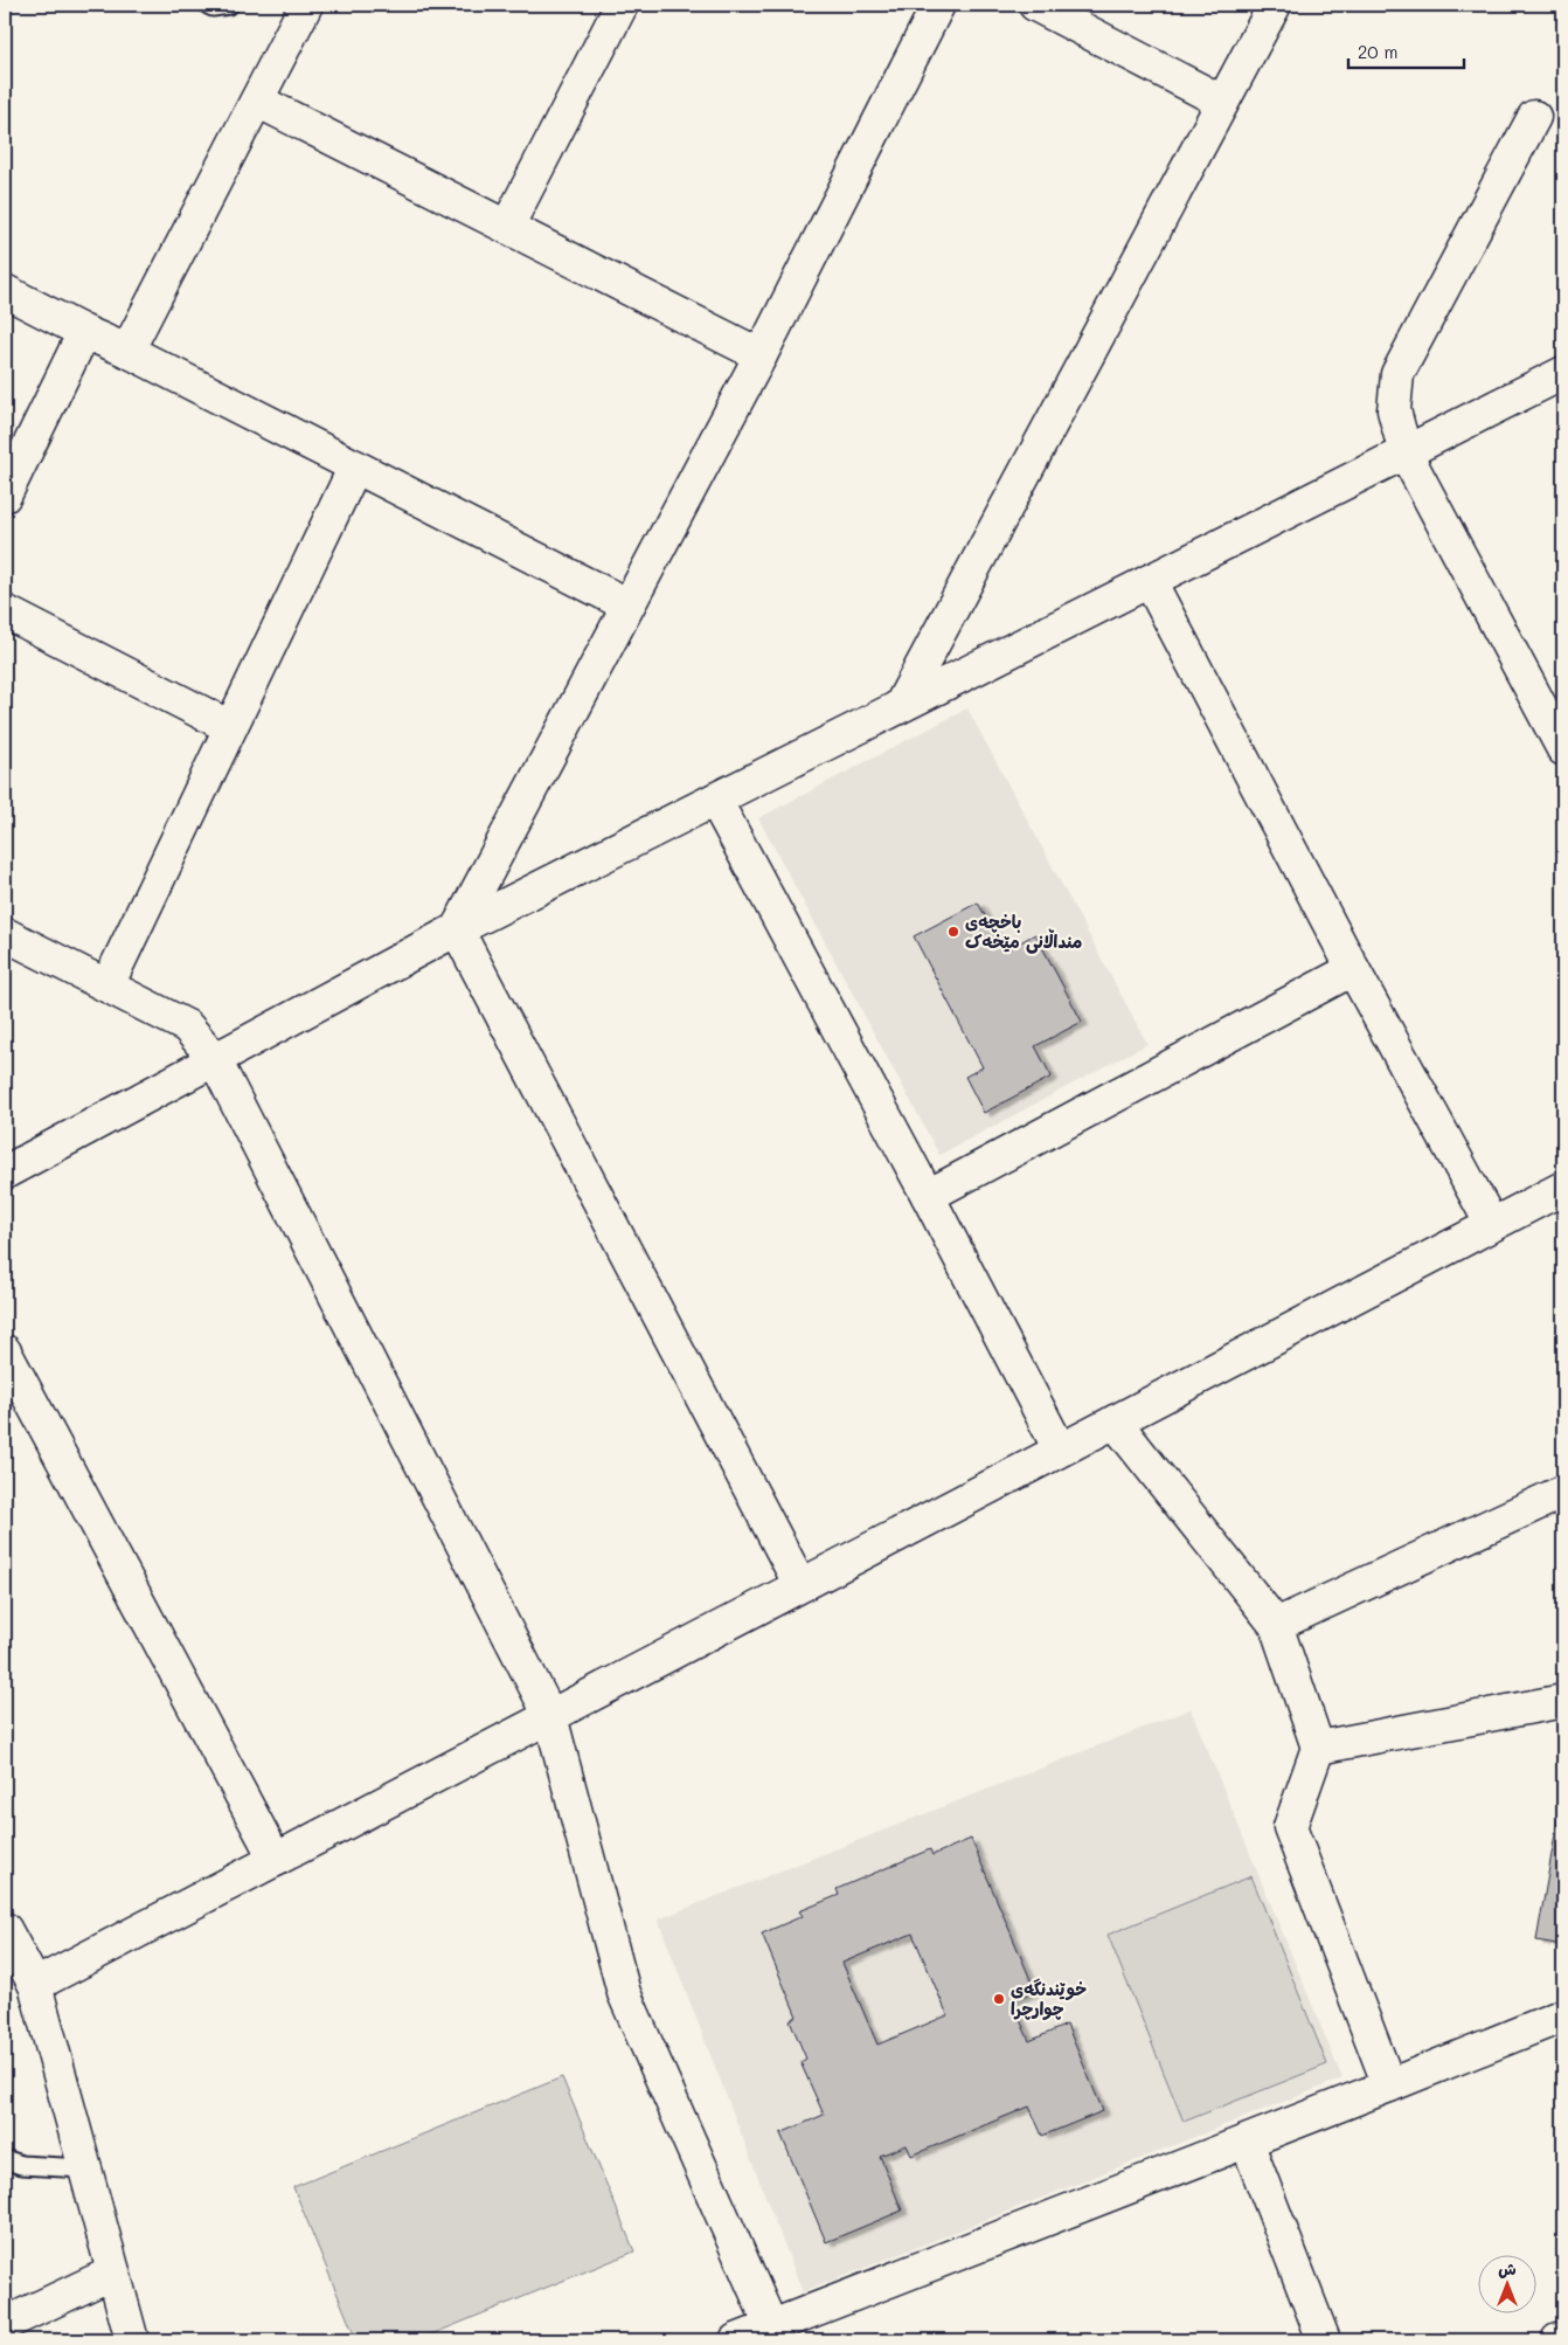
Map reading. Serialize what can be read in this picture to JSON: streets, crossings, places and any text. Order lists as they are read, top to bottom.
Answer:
{
  "places": ["باخچەی منداڵانی مێخەک", "خوێندنگەی چوارچرا"],
  "scale_bar": "20 m",
  "north": "top"
}
